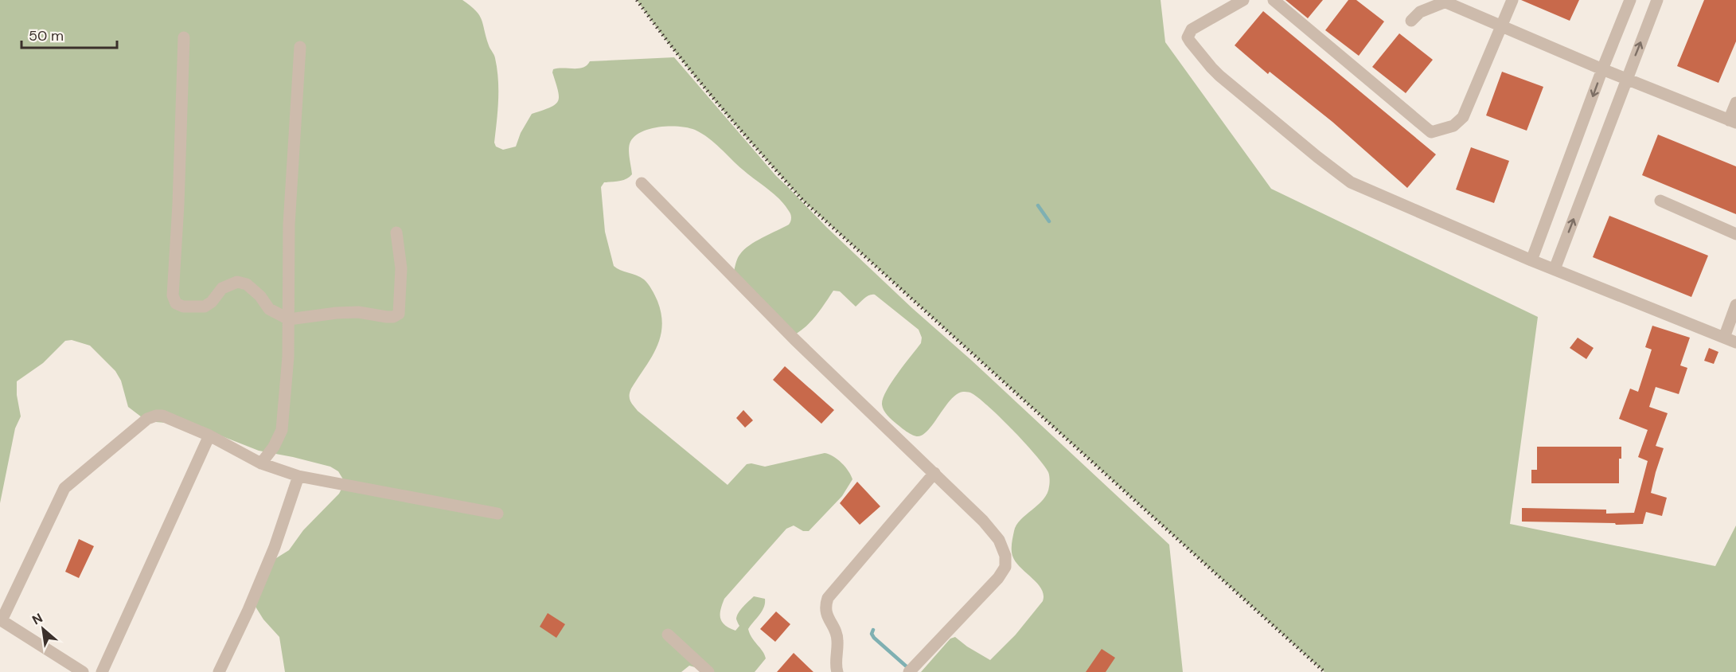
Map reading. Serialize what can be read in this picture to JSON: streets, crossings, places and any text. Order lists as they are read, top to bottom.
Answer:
{
  "scale_bar": "50 m",
  "north": "top left"
}
